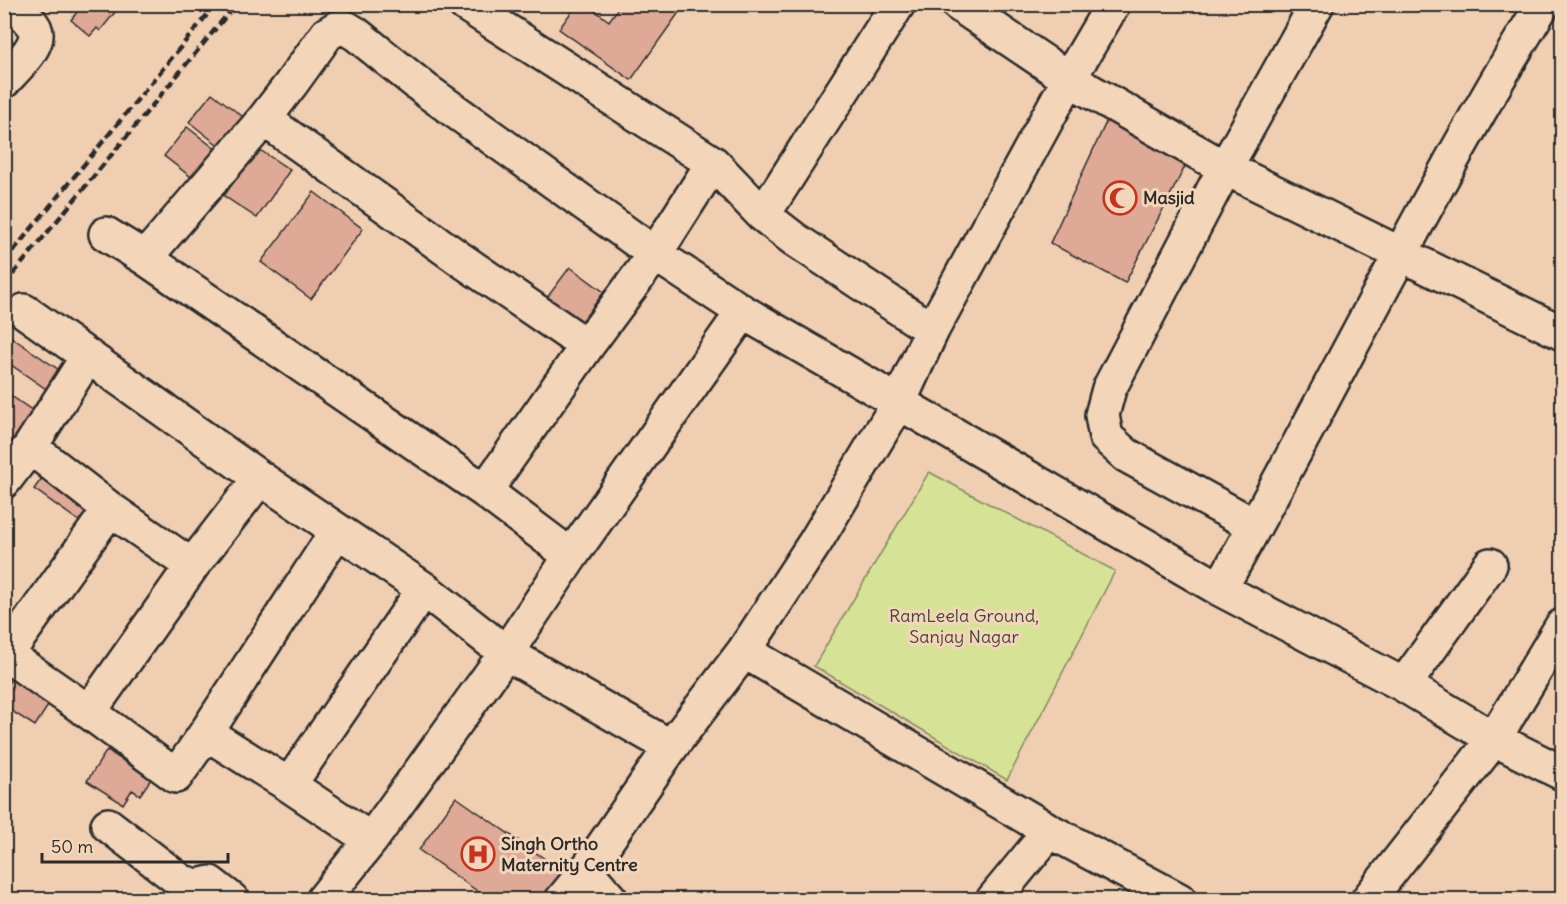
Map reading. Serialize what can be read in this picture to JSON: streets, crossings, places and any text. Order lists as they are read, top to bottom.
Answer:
{
  "parks": ["RamLeela Ground, Sanjay Nagar"],
  "places": {
    "mosque": ["Masjid"],
    "hospital": ["Singh Ortho Maternity Centre"]
  },
  "scale_bar": "50 m"
}
